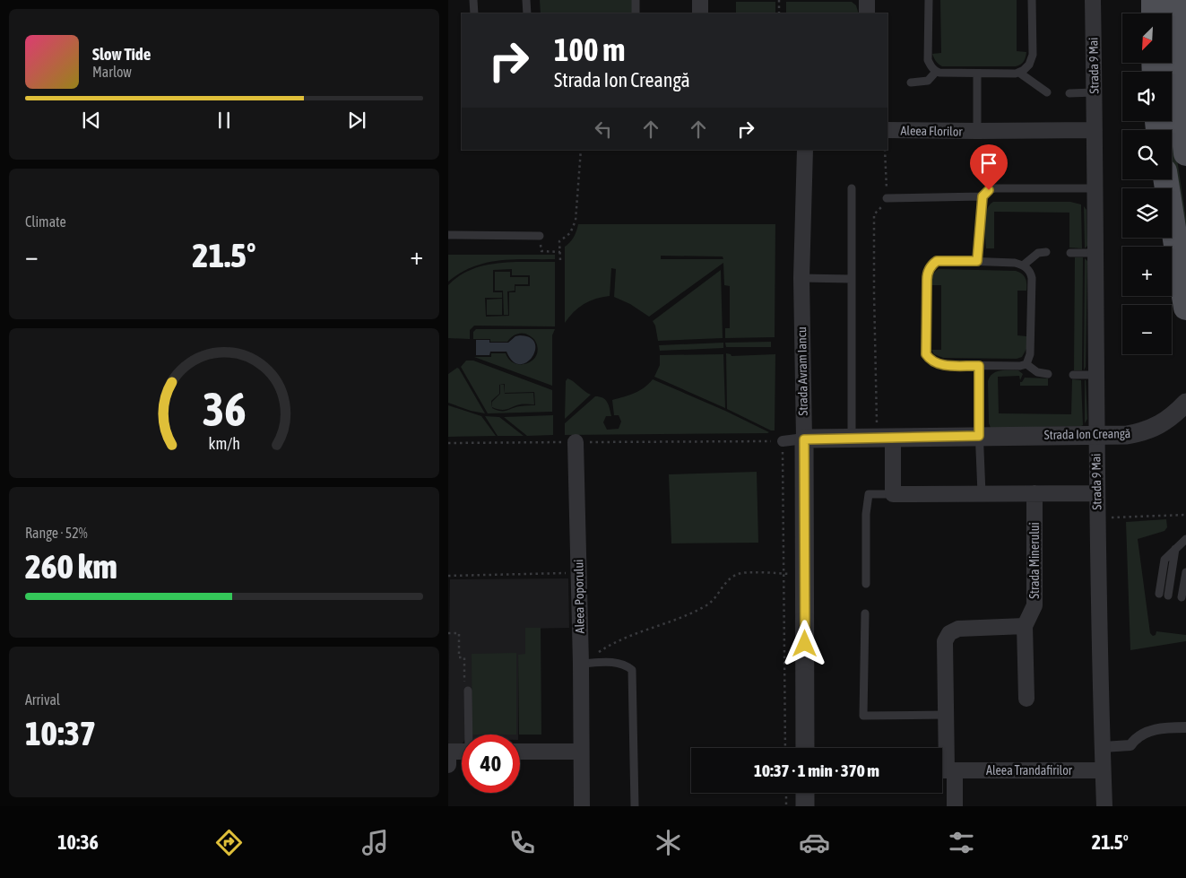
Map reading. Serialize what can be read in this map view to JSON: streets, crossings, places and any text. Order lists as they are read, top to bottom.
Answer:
{
  "streets": {
    "street": [
      "Strada 9 Mai",
      "Aleea Florilor",
      "Strada Avram Iancu",
      "Strada Ion Creangă",
      "Strada Minerului",
      "Aleea Poporului",
      "Aleea Trandafirilor"
    ]
  },
  "crossings": [
    ["Strada 9 Mai", "Strada Ion Creangă"],
    ["Strada 9 Mai", "Aleea Trandafirilor"],
    ["Strada Avram Iancu", "Strada Ion Creangă"]
  ],
  "north": "bottom left",
  "page": {
    "map_buttons": ["+", "−"],
    "turn": ["100 m", "Strada Ion Creangă"],
    "song": ["Slow Tide", "Marlow"],
    "tile": [
      "Climate",
      ["Range · 52%", "260 km"],
      ["Arrival", "10:37"]
    ],
    "heat": ["−", "21.5°", "+"],
    "limit": "40",
    "trip": "10:37 · 1 min · 370 m",
    "tabs": ["10:36", "21.5°"],
    "gauge": ["36", "km/h"]
  }
}
